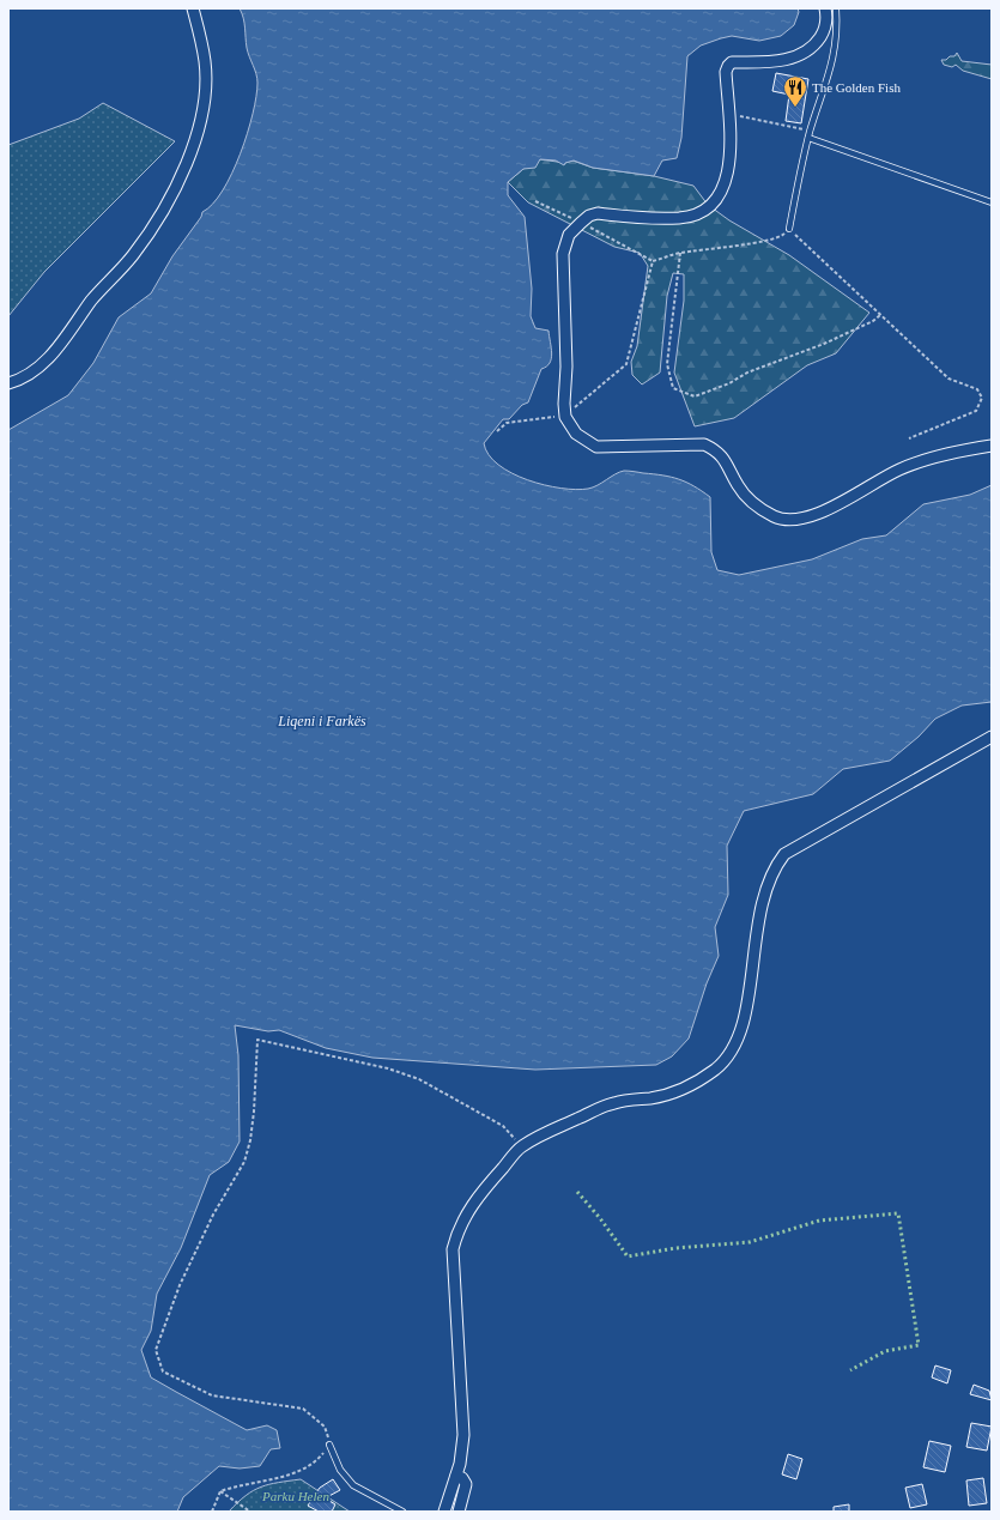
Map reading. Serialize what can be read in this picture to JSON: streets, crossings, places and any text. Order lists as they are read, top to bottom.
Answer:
{
  "water": ["Liqeni i Farkës"],
  "parks": ["Parku Helen"],
  "places": {
    "restaurant": ["The Golden Fish"]
  }
}
